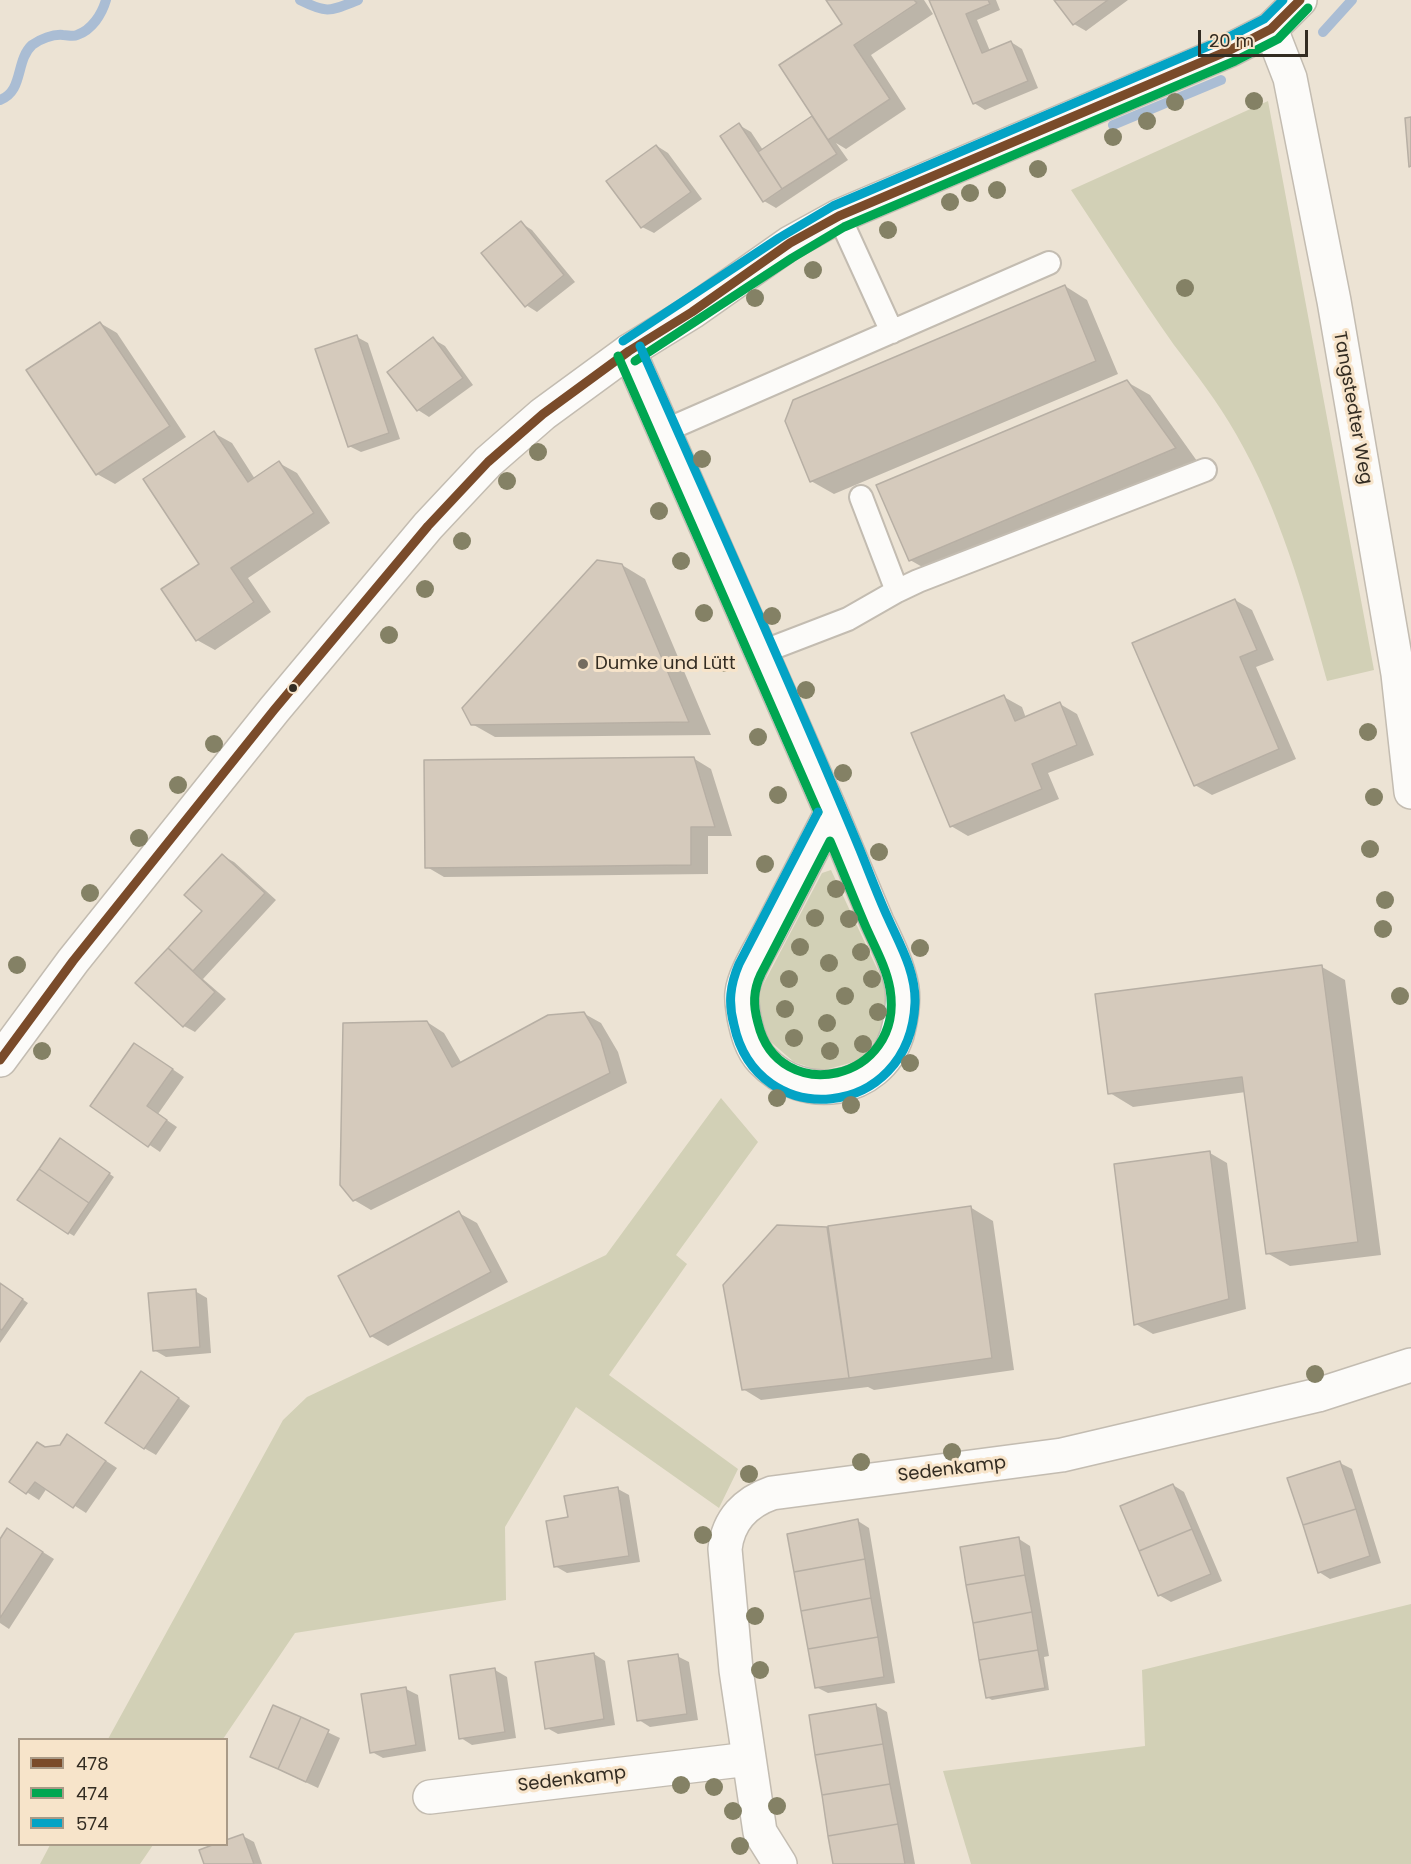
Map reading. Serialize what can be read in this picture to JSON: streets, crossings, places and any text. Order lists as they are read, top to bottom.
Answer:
{
  "streets": {
    "street": ["Tangstedter Weg", "Sedenkamp"]
  },
  "places": ["Dumke und Lütt"],
  "lines": ["transit line 478", "transit line 574", "transit line 474"],
  "legend": ["478", "474", "574"],
  "scale_bar": "20 m"
}
